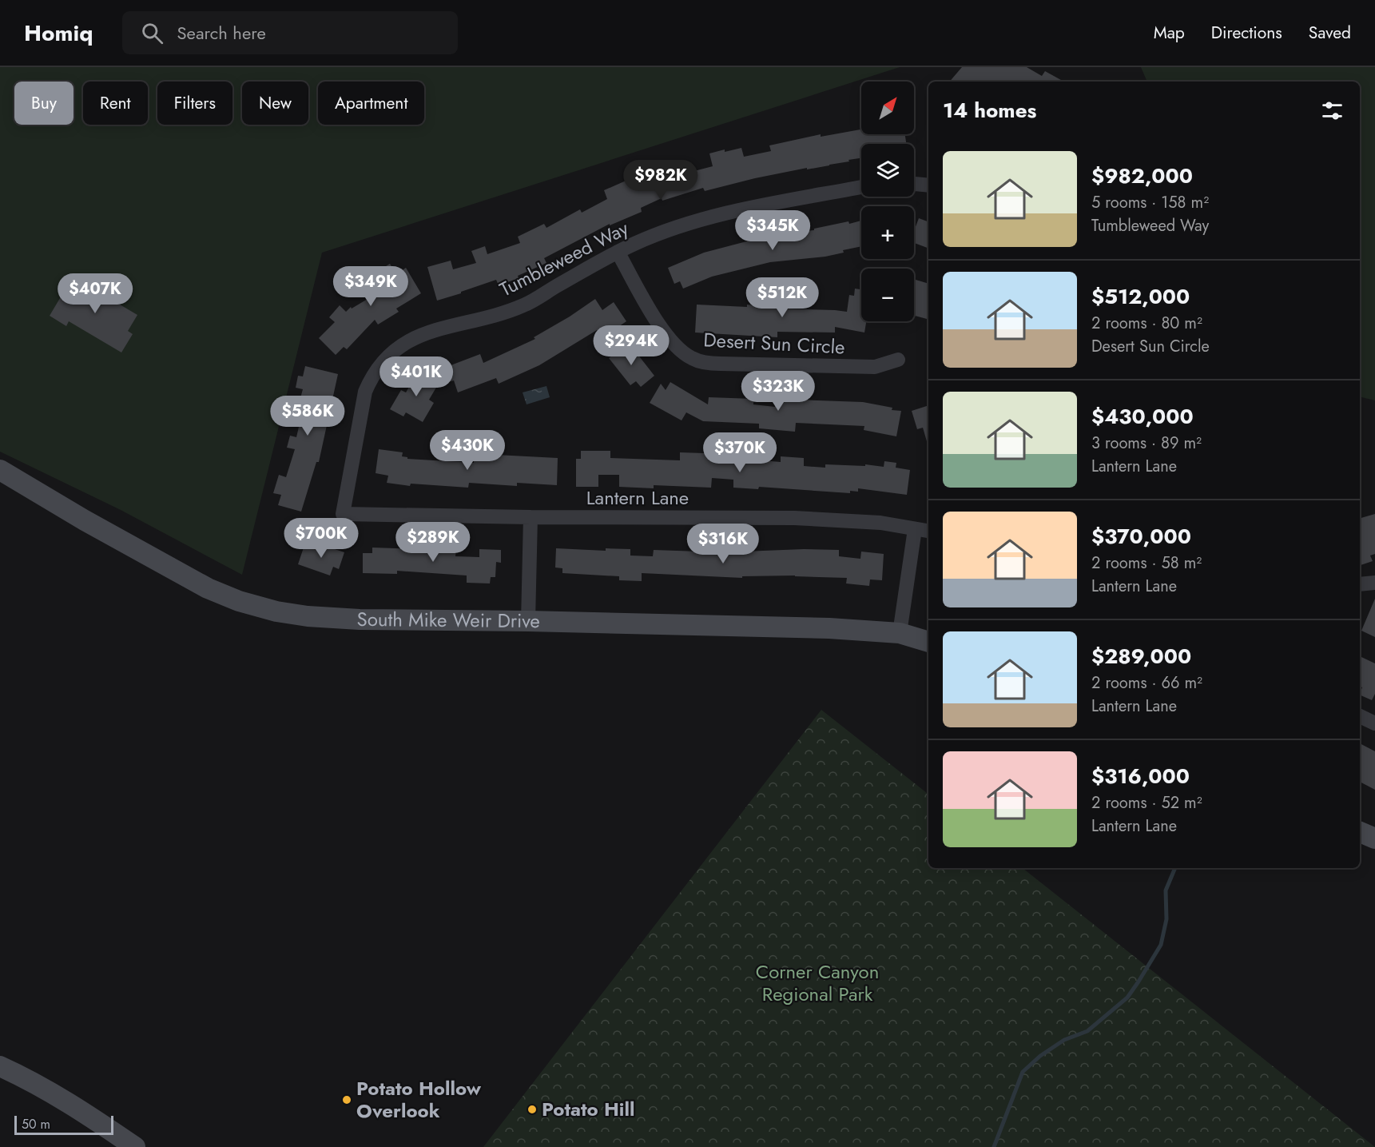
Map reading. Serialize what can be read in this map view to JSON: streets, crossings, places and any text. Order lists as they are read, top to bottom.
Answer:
{
  "streets": {
    "street": [
      "Tumbleweed Way",
      "Desert Sun Circle",
      "Lantern Lane",
      "South Mike Weir Drive"
    ]
  },
  "crossings": [
    ["Tumbleweed Way", "Desert Sun Circle"],
    ["Tumbleweed Way", "Lantern Lane"]
  ],
  "parks": ["Corner Canyon Regional Park"],
  "places": ["Potato Hollow Overlook", "Potato Hill"],
  "scale_bar": "50 m",
  "north": "top right",
  "page": {
    "header": "Homiq",
    "search": "Search here",
    "nav": ["Map", "Directions", "Saved"],
    "map_buttons": ["+", "−"],
    "chip": [
      "Buy",
      "Rent",
      "Filters",
      "New",
      "Apartment"
    ],
    "heading": "14 homes",
    "list": [
      {
        "name": "$982,000",
        "note": "5 rooms · 158 m² · Tumbleweed Way"
      },
      {
        "name": "$512,000",
        "note": "2 rooms · 80 m² · Desert Sun Circle"
      },
      {
        "name": "$430,000",
        "note": "3 rooms · 89 m² · Lantern Lane"
      },
      {
        "name": "$370,000",
        "note": "2 rooms · 58 m² · Lantern Lane"
      },
      {
        "name": "$289,000",
        "note": "2 rooms · 66 m² · Lantern Lane"
      },
      {
        "name": "$316,000",
        "note": "2 rooms · 52 m² · Lantern Lane"
      }
    ],
    "price": [
      "$982K",
      "$345K",
      "$349K",
      "$407K",
      "$512K",
      "$294K",
      "$401K",
      "$323K",
      "$586K",
      "$430K",
      "$370K",
      "$700K",
      "$289K",
      "$316K"
    ],
    "scale": "50 m"
  }
}
